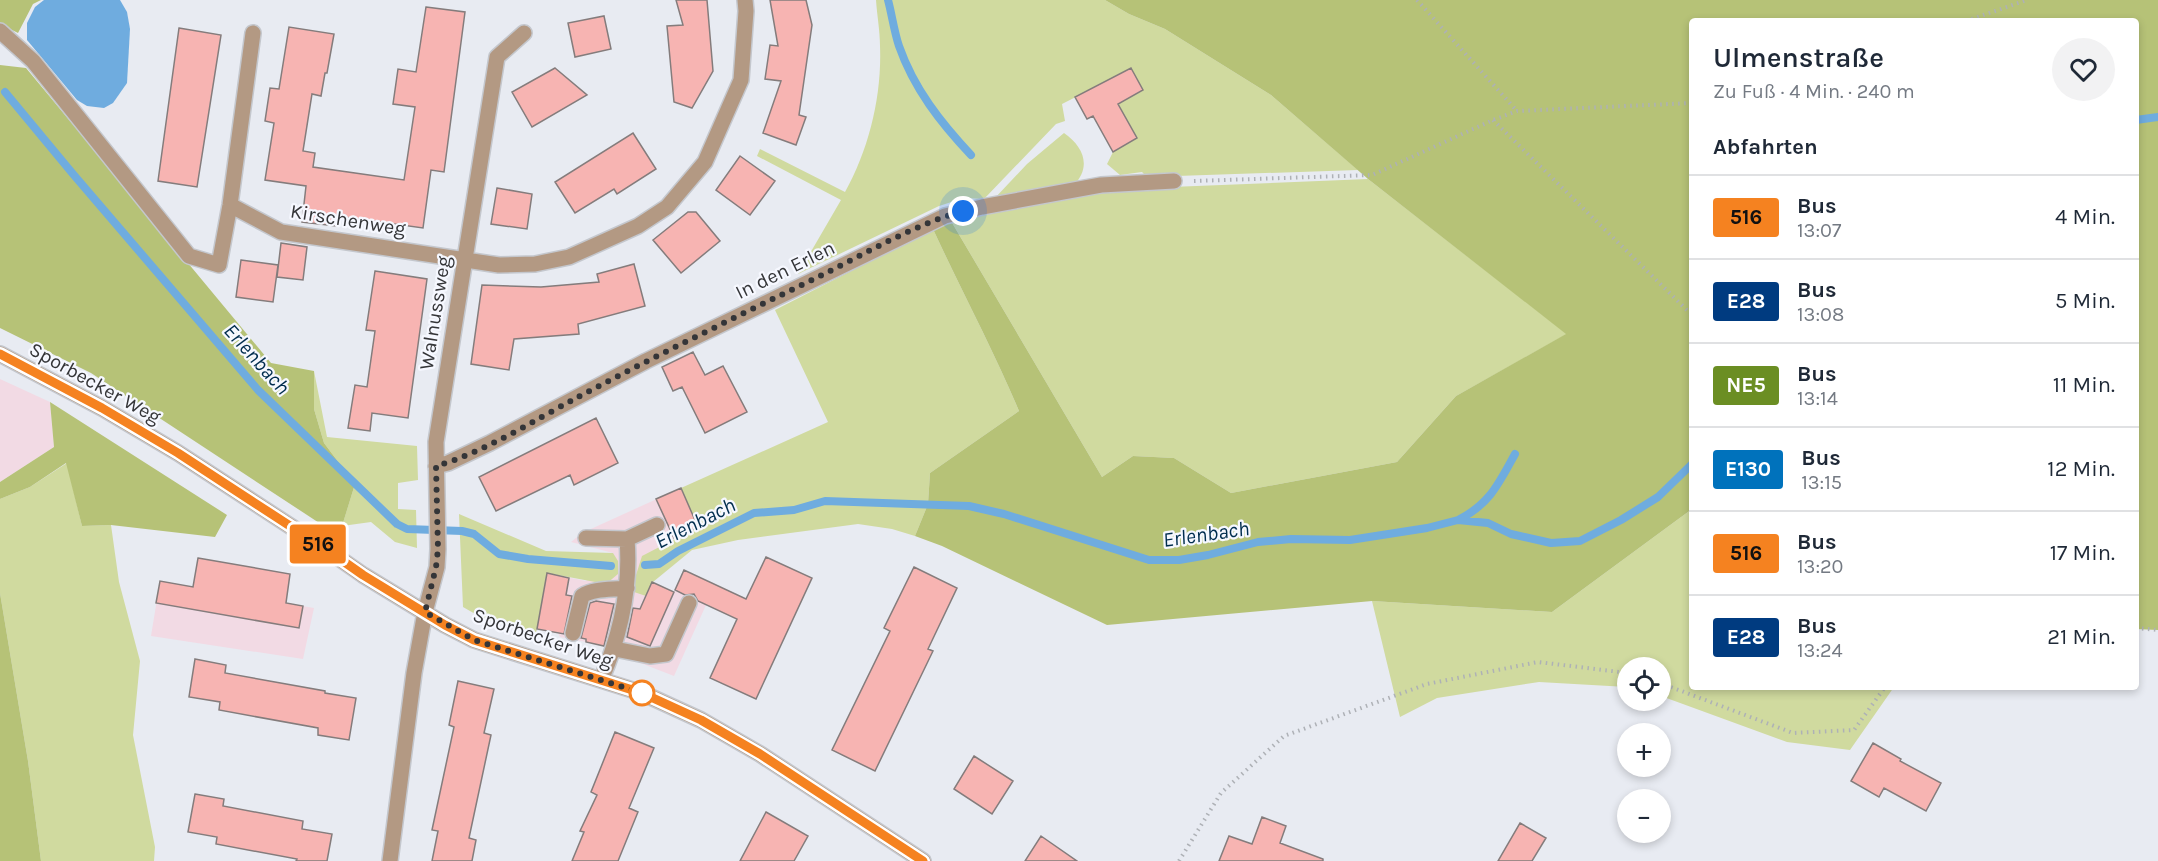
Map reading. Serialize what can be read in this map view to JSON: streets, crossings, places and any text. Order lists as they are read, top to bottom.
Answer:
{
  "streets": {
    "street": [
      "Kirschenweg",
      "In den Erlen",
      "Walnussweg",
      "Sporbecker Weg"
    ]
  },
  "crossings": [
    ["Kirschenweg", "Walnussweg"],
    ["In den Erlen", "Walnussweg"],
    ["Walnussweg", "Sporbecker Weg"]
  ],
  "water": ["Erlenbach"],
  "lines": ["bus line 516"],
  "page": {
    "on_map": "516",
    "heading": [
      ["Ulmenstraße", "Zu Fuß · 4 Min. · 240 m"],
      "Abfahrten"
    ],
    "list": [
      {
        "mark": "516",
        "name": "Bus",
        "note": "13:07",
        "value": "4 Min."
      },
      {
        "mark": "E28",
        "name": "Bus",
        "note": "13:08",
        "value": "5 Min."
      },
      {
        "mark": "NE5",
        "name": "Bus",
        "note": "13:14",
        "value": "11 Min."
      },
      {
        "mark": "E130",
        "name": "Bus",
        "note": "13:15",
        "value": "12 Min."
      },
      {
        "mark": "516",
        "name": "Bus",
        "note": "13:20",
        "value": "17 Min."
      },
      {
        "mark": "E28",
        "name": "Bus",
        "note": "13:24",
        "value": "21 Min."
      }
    ],
    "map_buttons": ["+", "−"]
  }
}
